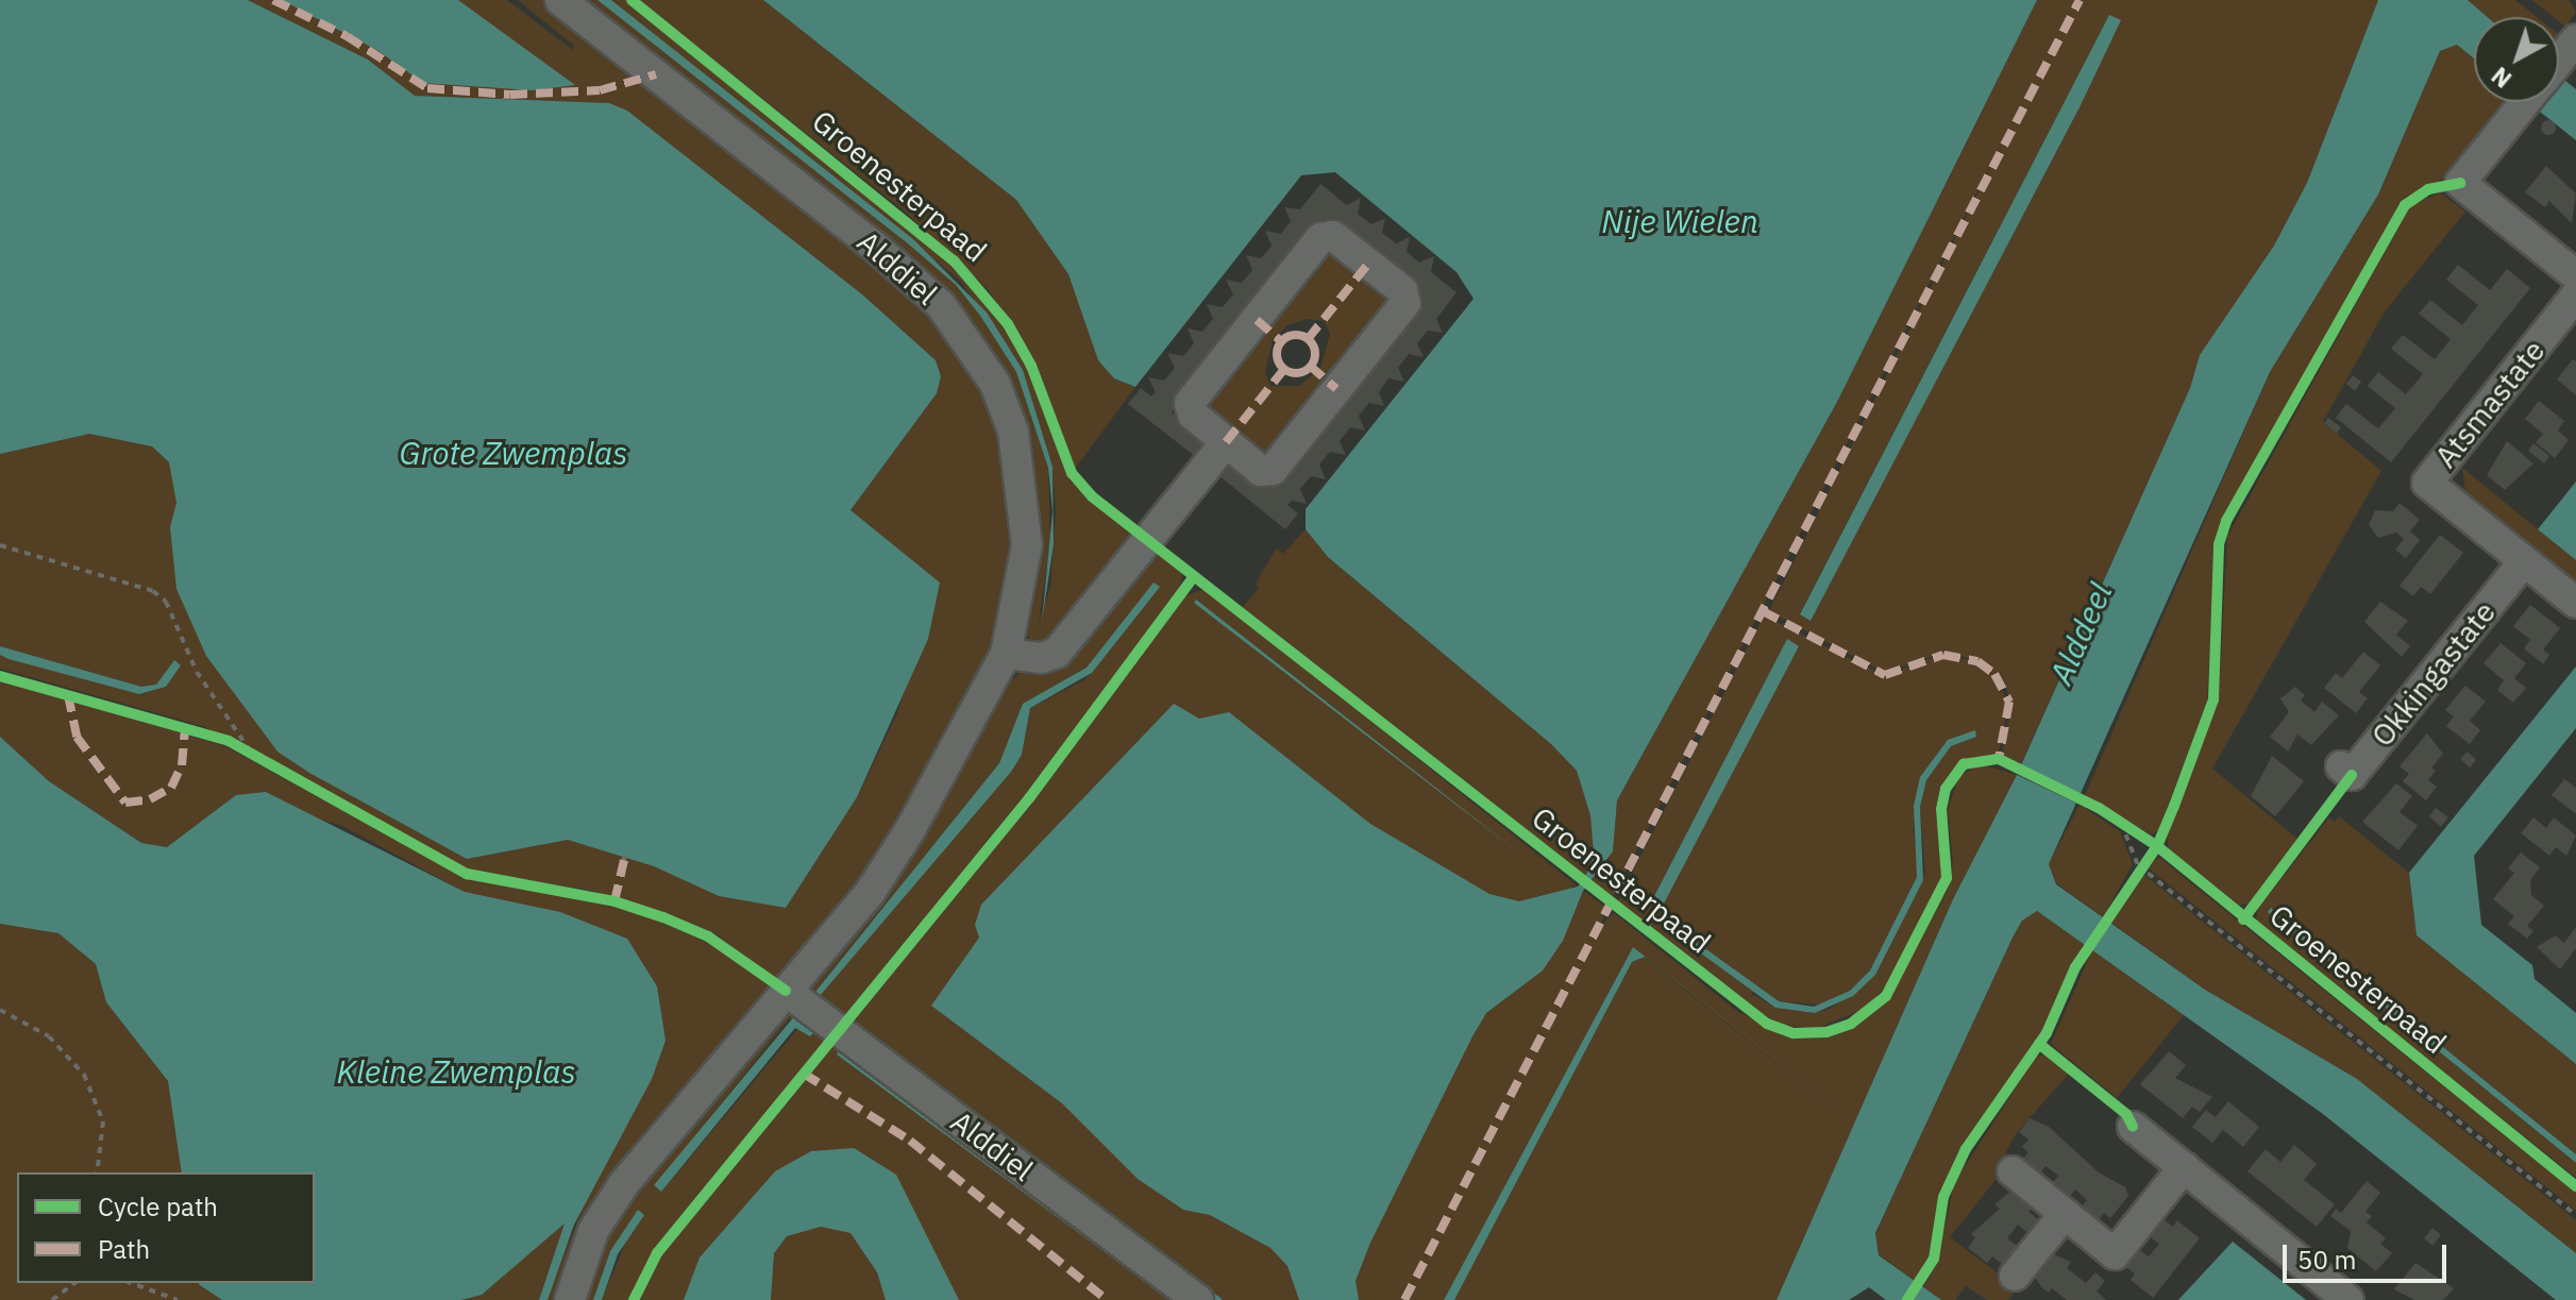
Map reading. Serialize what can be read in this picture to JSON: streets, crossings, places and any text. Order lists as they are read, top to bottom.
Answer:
{
  "streets": {
    "street": ["Alddiel", "Atsmastate", "Okkingastate"],
    "cycle path": ["Groenesterpaad"]
  },
  "crossings": [
    ["Atsmastate", "Okkingastate"]
  ],
  "water": [
    "Nije Wielen",
    "Grote Zwemplas",
    "Alddeel",
    "Kleine Zwemplas"
  ],
  "legend": ["Cycle path", "Path"],
  "scale_bar": "50 m",
  "north": "bottom left"
}
